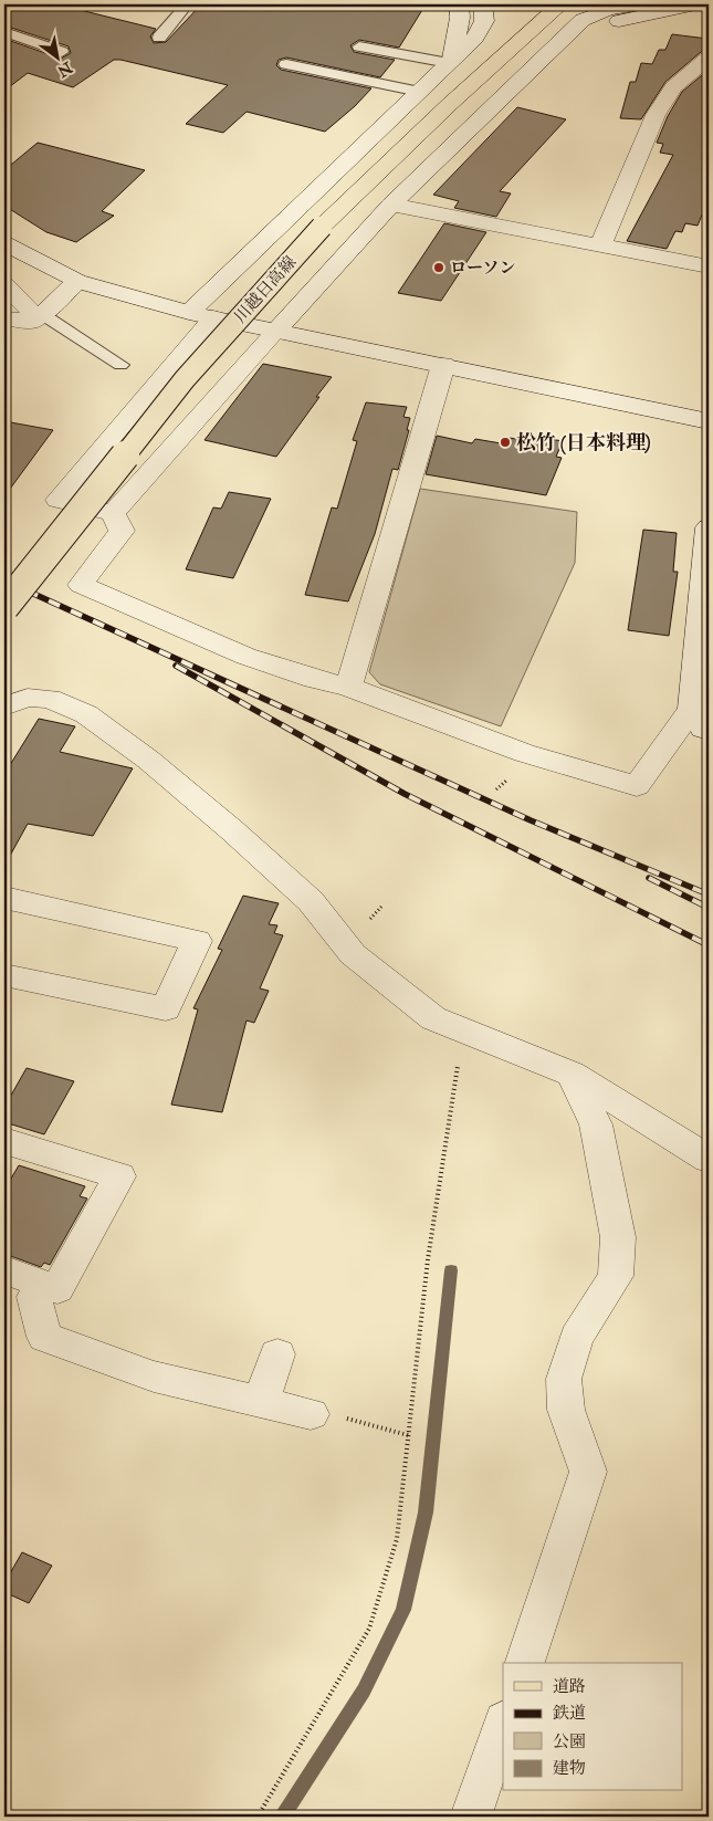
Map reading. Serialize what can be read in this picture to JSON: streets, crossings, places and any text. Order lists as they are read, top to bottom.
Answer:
{
  "streets": {
    "main road": ["川越日高線"]
  },
  "places": ["ローソン", "松竹 (日本料理)"],
  "legend": [
    "道路",
    "鉄道",
    "公園",
    "建物"
  ],
  "north": "bottom right"
}
